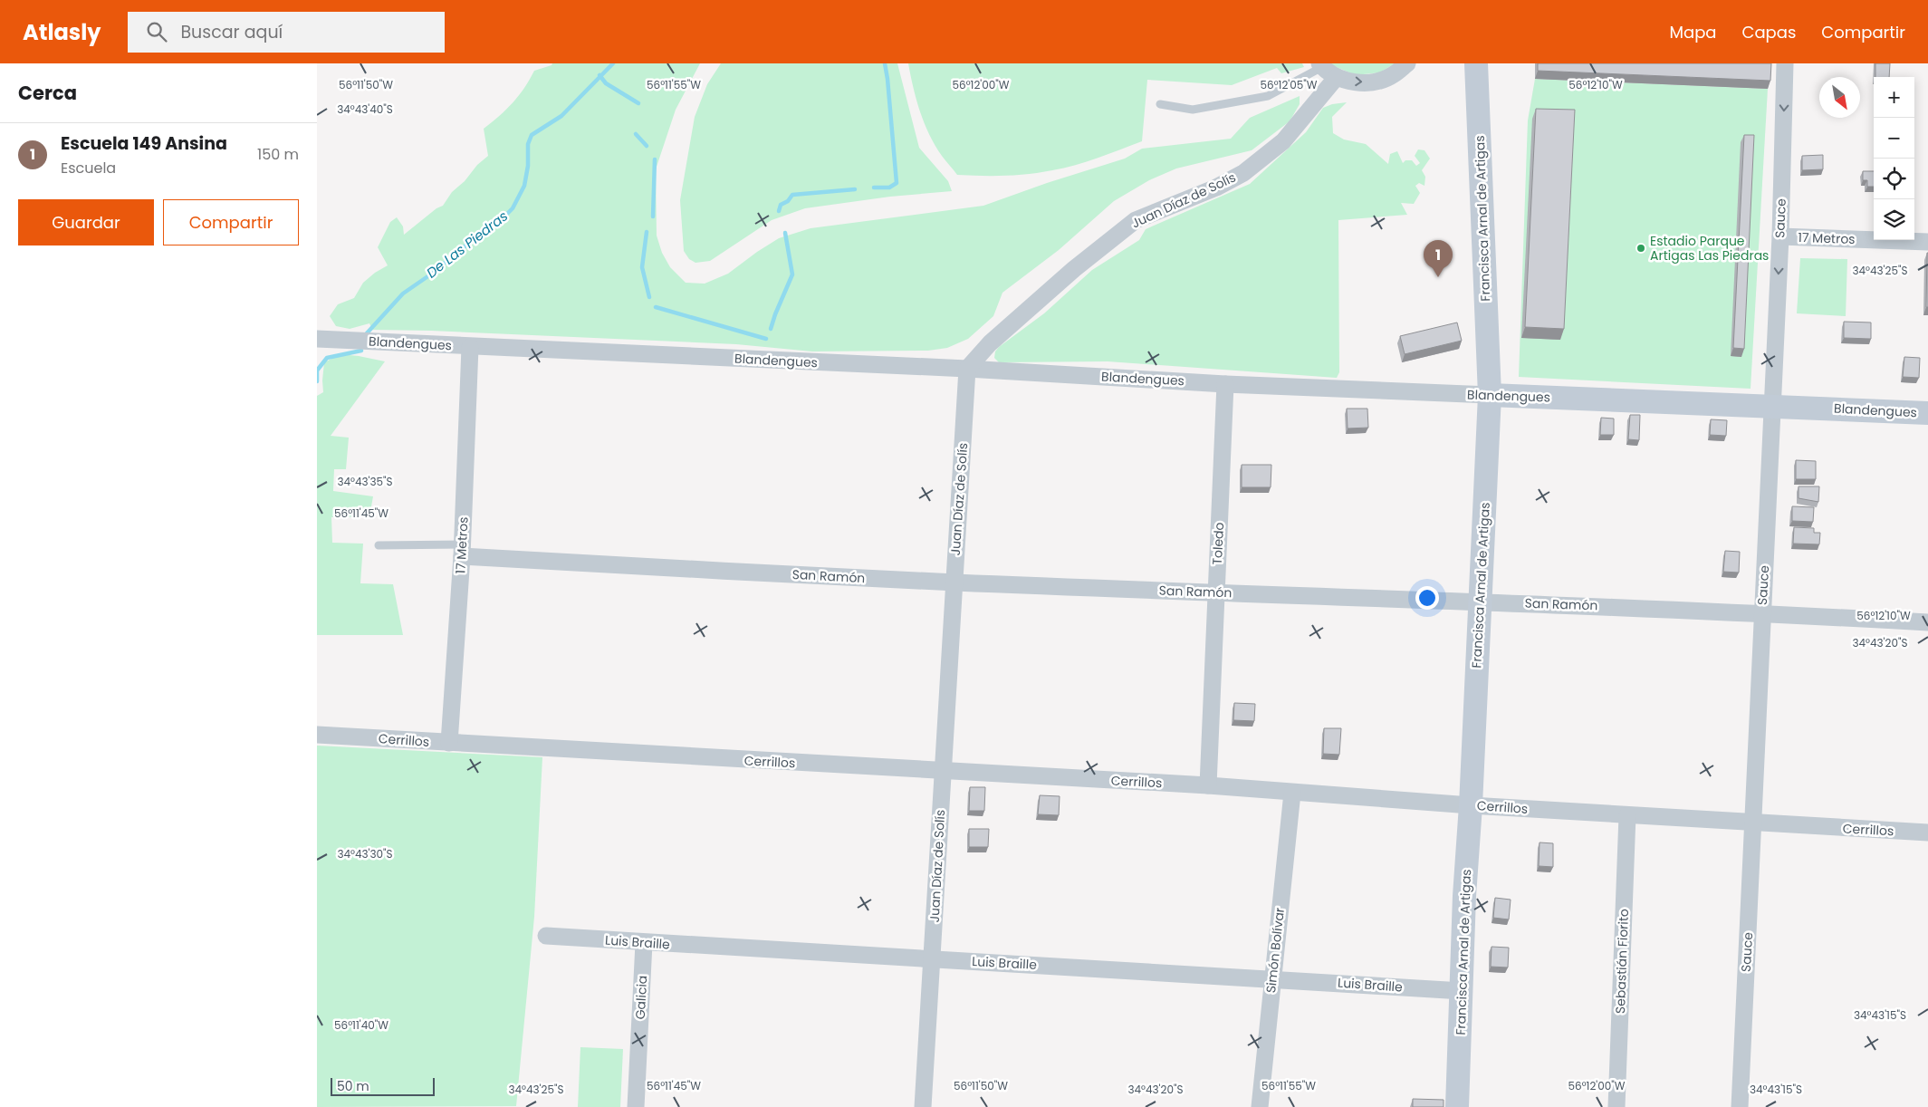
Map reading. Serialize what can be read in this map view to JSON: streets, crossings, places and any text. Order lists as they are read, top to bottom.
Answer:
{
  "streets": {
    "street": [
      "Juan Díaz de Solís",
      "Francisca Arnal de Artigas",
      "Sauce",
      "17 Metros",
      "Blandengues",
      "Toledo",
      "San Ramón",
      "Cerrillos",
      "Luis Braille",
      "Simón Bolívar",
      "Sebastián Fiorito",
      "Galicia"
    ]
  },
  "crossings": [
    ["Juan Díaz de Solís", "Blandengues"],
    ["Juan Díaz de Solís", "San Ramón"],
    ["Juan Díaz de Solís", "Cerrillos"],
    ["Juan Díaz de Solís", "Luis Braille"],
    ["Francisca Arnal de Artigas", "Blandengues"],
    ["Francisca Arnal de Artigas", "San Ramón"],
    ["Francisca Arnal de Artigas", "Cerrillos"],
    ["Francisca Arnal de Artigas", "Luis Braille"],
    ["Sauce", "17 Metros"],
    ["Sauce", "Blandengues"],
    ["Sauce", "San Ramón"],
    ["Sauce", "Cerrillos"],
    ["17 Metros", "Blandengues"],
    ["17 Metros", "San Ramón"],
    ["17 Metros", "Cerrillos"],
    ["Blandengues", "Toledo"],
    ["Toledo", "San Ramón"],
    ["Toledo", "Cerrillos"],
    ["Cerrillos", "Simón Bolívar"],
    ["Cerrillos", "Sebastián Fiorito"],
    ["Luis Braille", "Simón Bolívar"],
    ["Luis Braille", "Galicia"]
  ],
  "water": ["De Las Piedras"],
  "places": ["Estadio Parque Artigas Las Piedras"],
  "scale_bar": "50 m",
  "north": "bottom right",
  "page": {
    "header": "Atlasly",
    "search": "Buscar aquí",
    "nav": ["Mapa", "Capas", "Compartir"],
    "heading": "Cerca",
    "map_buttons": ["+", "−"],
    "list": [
      {
        "mark": "1",
        "name": "Escuela 149 Ansina",
        "note": "Escuela",
        "value": "150 m"
      }
    ],
    "buttons": ["Guardar", "Compartir"],
    "pins": "1",
    "scale": "50 m"
  },
  "coordinates": [
    "56°11'50\"W",
    "56°11'55\"W",
    "56°12'00\"W",
    "56°12'05\"W",
    "56°12'10\"W",
    "34°43'40\"S",
    "34°43'25\"S",
    "34°43'35\"S",
    "56°11'45\"W",
    "34°43'20\"S",
    "34°43'30\"S",
    "34°43'15\"S",
    "56°11'40\"W"
  ]
}
